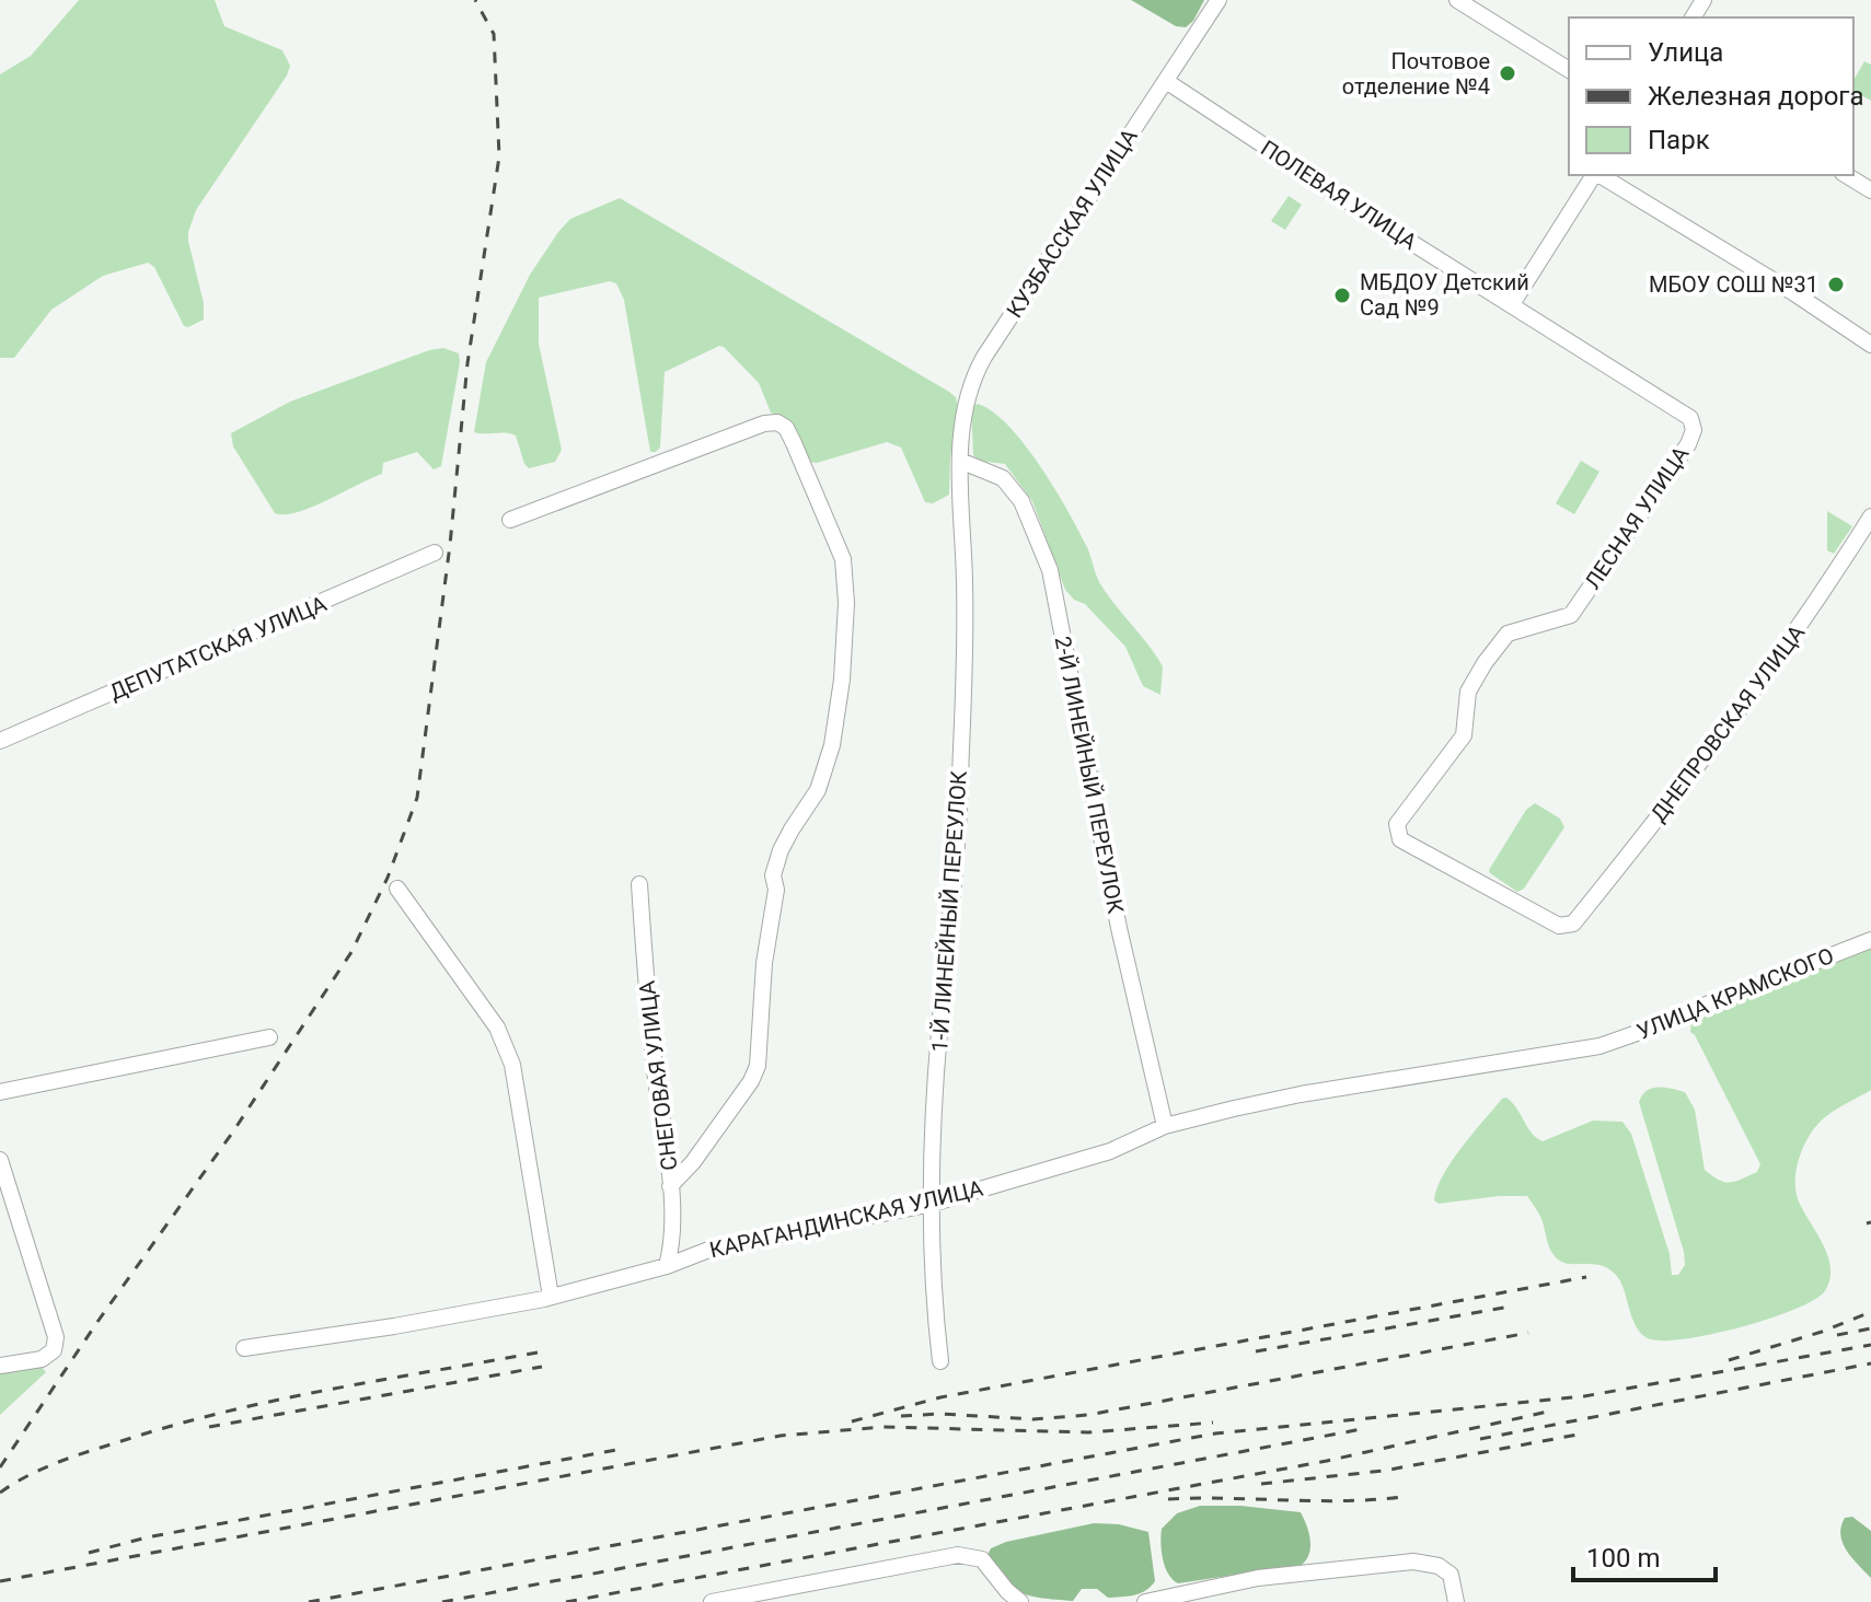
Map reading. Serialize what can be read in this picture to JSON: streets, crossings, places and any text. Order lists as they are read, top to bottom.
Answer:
{
  "streets": {
    "street": [
      "ПОЛЕВАЯ УЛИЦА",
      "КУЗБАССКАЯ УЛИЦА",
      "ЛЕСНАЯ УЛИЦА",
      "ДЕПУТАТСКАЯ УЛИЦА",
      "ДНЕПРОВСКАЯ УЛИЦА",
      "2-Й ЛИНЕЙНЫЙ ПЕРЕУЛОК",
      "1-Й ЛИНЕЙНЫЙ ПЕРЕУЛОК",
      "УЛИЦА КРАМСКОГО",
      "СНЕГОВАЯ УЛИЦА",
      "КАРАГАНДИНСКАЯ УЛИЦА"
    ]
  },
  "crossings": [
    ["ПОЛЕВАЯ УЛИЦА", "КУЗБАССКАЯ УЛИЦА"],
    ["ПОЛЕВАЯ УЛИЦА", "ЛЕСНАЯ УЛИЦА"],
    ["КУЗБАССКАЯ УЛИЦА", "2-Й ЛИНЕЙНЫЙ ПЕРЕУЛОК"],
    ["КУЗБАССКАЯ УЛИЦА", "1-Й ЛИНЕЙНЫЙ ПЕРЕУЛОК"],
    ["ЛЕСНАЯ УЛИЦА", "ДНЕПРОВСКАЯ УЛИЦА"],
    ["2-Й ЛИНЕЙНЫЙ ПЕРЕУЛОК", "1-Й ЛИНЕЙНЫЙ ПЕРЕУЛОК"],
    ["2-Й ЛИНЕЙНЫЙ ПЕРЕУЛОК", "КАРАГАНДИНСКАЯ УЛИЦА"],
    ["1-Й ЛИНЕЙНЫЙ ПЕРЕУЛОК", "КАРАГАНДИНСКАЯ УЛИЦА"],
    ["УЛИЦА КРАМСКОГО", "КАРАГАНДИНСКАЯ УЛИЦА"],
    ["СНЕГОВАЯ УЛИЦА", "КАРАГАНДИНСКАЯ УЛИЦА"]
  ],
  "places": ["Почтовое отделение №4", "МБОУ СОШ №31", "МБДОУ Детский Сад №9"],
  "legend": ["Улица", "Железная дорога", "Парк"],
  "scale_bar": "100 m"
}
